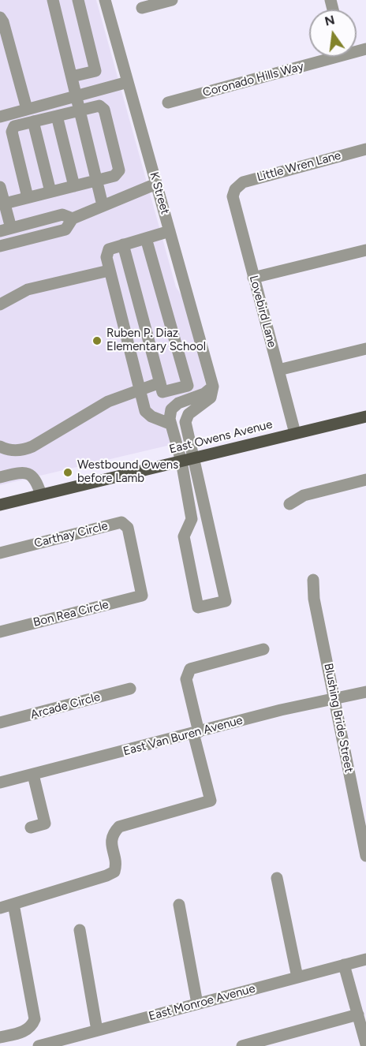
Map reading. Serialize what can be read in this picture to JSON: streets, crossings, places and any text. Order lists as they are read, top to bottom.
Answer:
{
  "streets": {
    "main road": ["East Owens Avenue"],
    "street": [
      "Coronado Hills Way",
      "Little Wren Lane",
      "K Street",
      "Lovebird Lane",
      "Carthay Circle",
      "Bon Rea Circle",
      "Arcade Circle",
      "Blushing Bride Street",
      "East Van Buren Avenue",
      "East Monroe Avenue"
    ]
  },
  "crossings": [
    ["Little Wren Lane", "Lovebird Lane"],
    ["Lovebird Lane", "East Owens Avenue"],
    ["Carthay Circle", "Bon Rea Circle"],
    ["Blushing Bride Street", "East Van Buren Avenue"]
  ],
  "places": ["Ruben P. Diaz Elementary School", "Westbound Owens before Lamb"],
  "north": "top"
}
